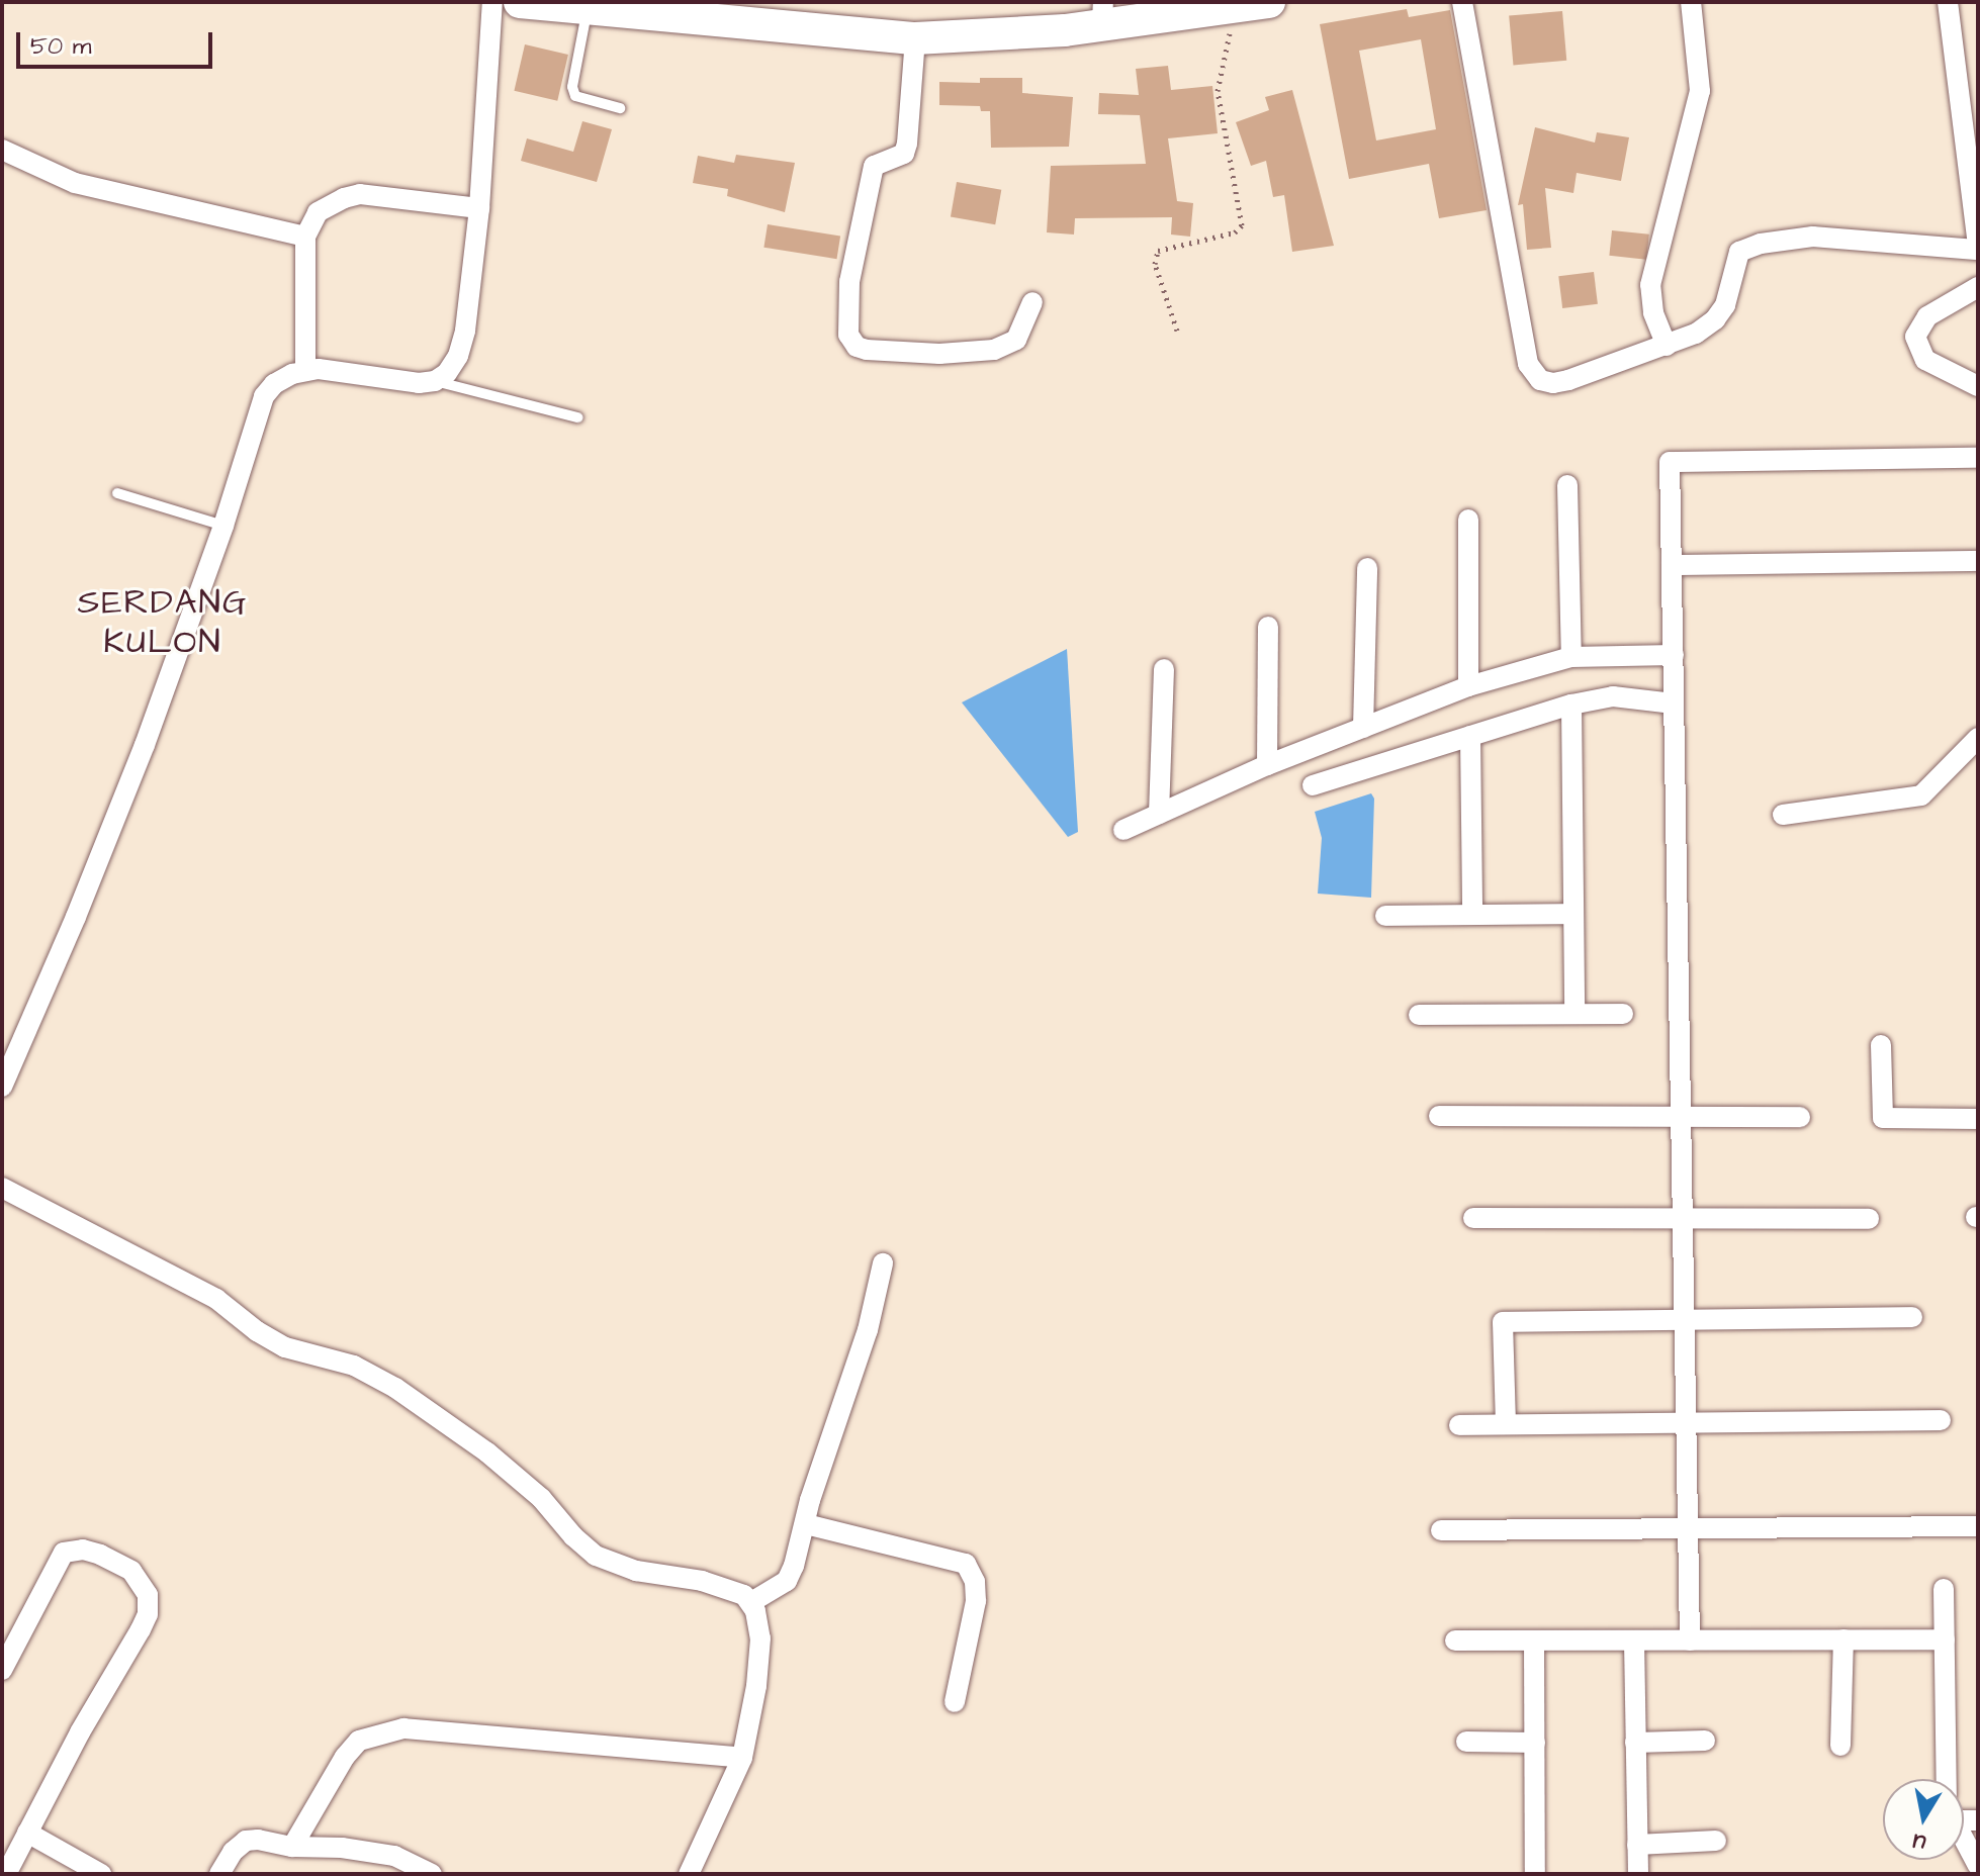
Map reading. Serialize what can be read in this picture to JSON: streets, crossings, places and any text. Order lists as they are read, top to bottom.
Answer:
{
  "districts": ["SERDANG KULON"],
  "scale_bar": "50 m",
  "north": "bottom"
}
